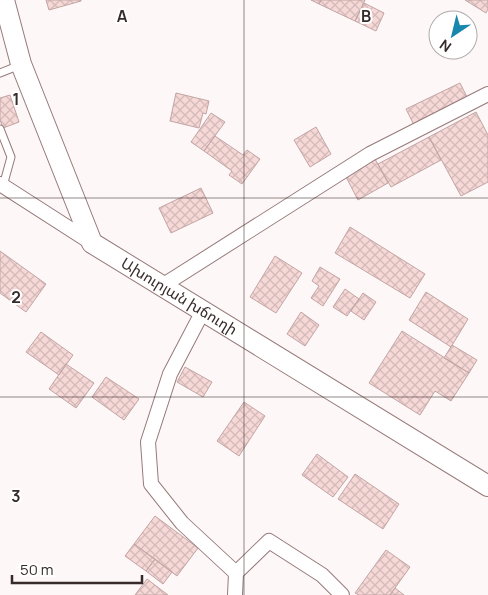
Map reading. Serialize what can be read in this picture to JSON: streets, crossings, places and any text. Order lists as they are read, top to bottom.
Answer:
{
  "streets": {
    "main road": ["Ախուրյան խճուղի"]
  },
  "scale_bar": "50 m",
  "north": "bottom left",
  "grid": {
    "columns": ["A", "B"],
    "rows": ["1", "2", "3"]
  }
}
